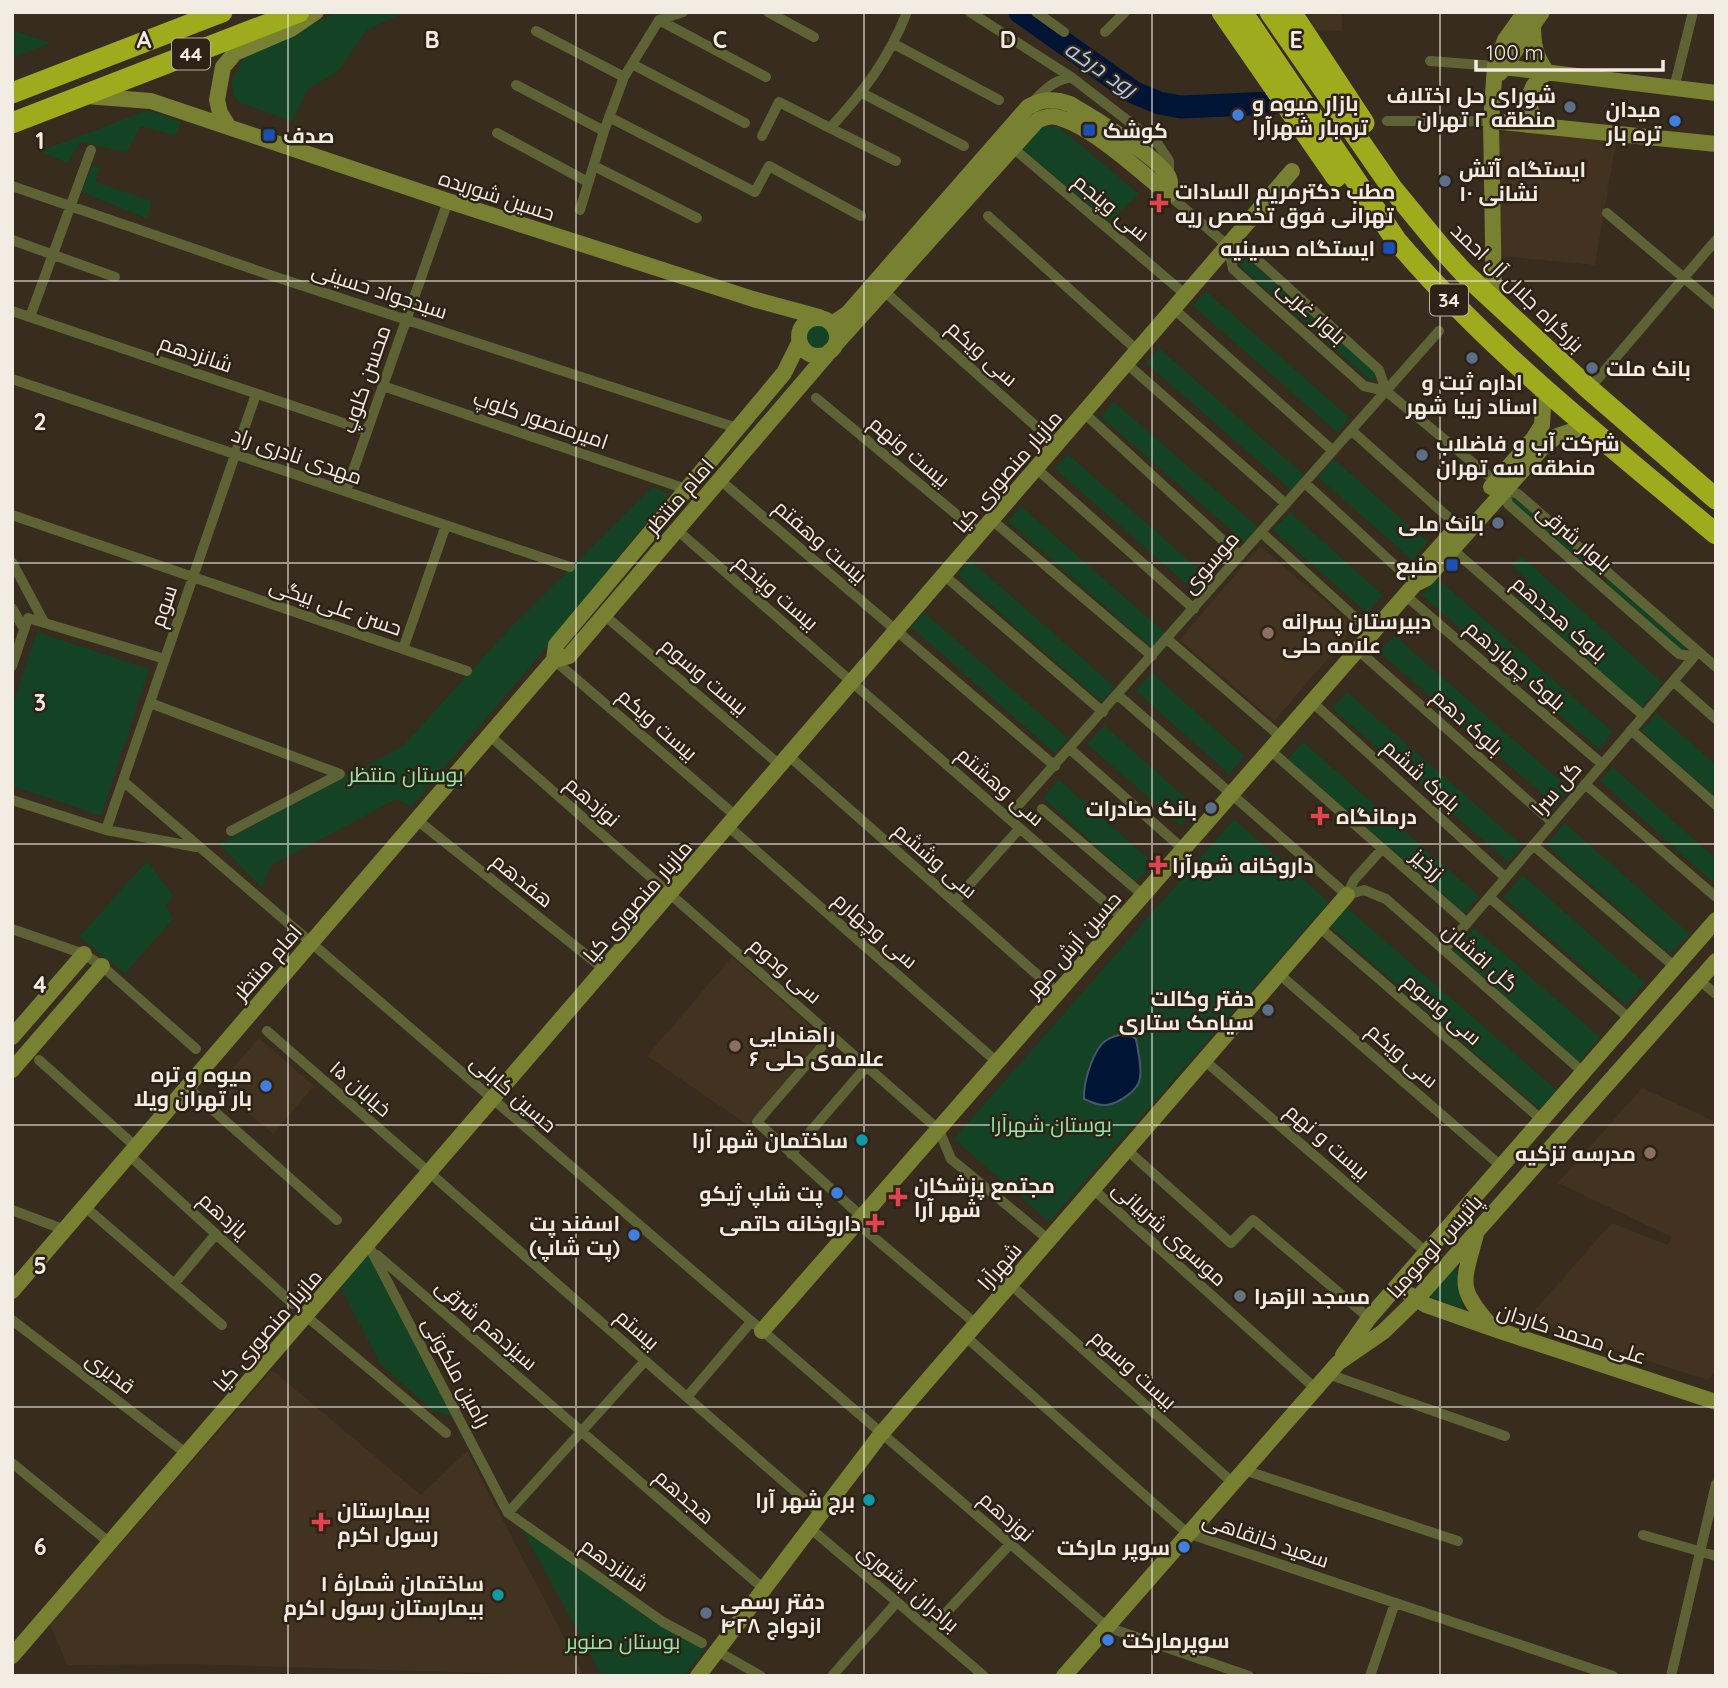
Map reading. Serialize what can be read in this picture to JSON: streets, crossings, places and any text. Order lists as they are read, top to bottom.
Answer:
{
  "streets": {
    "highway": ["44", "بزرگراه جلال آل احمد", "34"],
    "street": [
      "حسین شوریده",
      "سی وپنجم",
      "سیدجواد حسینی",
      "بلوار غربی",
      "شانزدهم",
      "سی ویکم",
      "محسن کلوپ",
      "امیرمنصور کلوپ",
      "بیست ونهم",
      "مهدی نادری راد",
      "مازیار منصوری کیا",
      "امام منتظر",
      "بلوار شرقی",
      "بیست وهفتم",
      "موسوی",
      "بیست وپنجم",
      "سوم",
      "حسن علی بیگی",
      "بلوک هجدهم",
      "بلوک چهاردهم",
      "بیست وسوم",
      "بلوک دهم",
      "بیست ویکم",
      "بلوک ششم",
      "سی وهشتم",
      "گل سرا",
      "نوزدهم",
      "سی وششم",
      "زرخیز",
      "هفدهم",
      "سی وچهارم",
      "حسین آرش مهر",
      "گل افشان",
      "سی ودوم",
      "سی وسوم",
      "خیابان ۱۵",
      "حسین کابلی",
      "بیست و نهم",
      "یازدهم",
      "موسوی شربیانی",
      "پاتریس لومومبا",
      "شهرآرا",
      "سیزدهم شرقی",
      "بیستم",
      "علی محمد کاردان",
      "قدیری",
      "رامین ملکوتی",
      "هجدهم",
      "سعید خانقاهی",
      "برادران آبشوری"
    ]
  },
  "crossings": [
    ["44", "حسین شوریده"],
    ["حسین شوریده", "محسن کلوپ"],
    ["حسین شوریده", "امام منتظر"],
    ["سی وپنجم", "مازیار منصوری کیا"],
    ["سی وپنجم", "امام منتظر"],
    ["سیدجواد حسینی", "محسن کلوپ"],
    ["سیدجواد حسینی", "امام منتظر"],
    ["34", "حسین آرش مهر"],
    ["بلوار غربی", "مازیار منصوری کیا"],
    ["بلوار غربی", "امام منتظر"],
    ["بلوار غربی", "بلوار شرقی"],
    ["بلوار غربی", "موسوی"],
    ["بلوار غربی", "حسین آرش مهر"],
    ["شانزدهم", "محسن کلوپ"],
    ["شانزدهم", "سوم"],
    ["شانزدهم", "شهرآرا"],
    ["شانزدهم", "رامین ملکوتی"],
    ["سی ویکم", "مازیار منصوری کیا"],
    ["سی ویکم", "امام منتظر"],
    ["سی ویکم", "پاتریس لومومبا"],
    ["سی ویکم", "شهرآرا"],
    ["محسن کلوپ", "امیرمنصور کلوپ"],
    ["محسن کلوپ", "مهدی نادری راد"],
    ["امیرمنصور کلوپ", "امام منتظر"],
    ["بیست ونهم", "مازیار منصوری کیا"],
    ["مهدی نادری راد", "سوم"],
    ["مازیار منصوری کیا", "بیست وهفتم"],
    ["مازیار منصوری کیا", "بیست وپنجم"],
    ["مازیار منصوری کیا", "بیست وسوم"],
    ["مازیار منصوری کیا", "بیست ویکم"],
    ["مازیار منصوری کیا", "سی وهشتم"],
    ["مازیار منصوری کیا", "نوزدهم"],
    ["مازیار منصوری کیا", "سی وششم"],
    ["مازیار منصوری کیا", "هفدهم"],
    ["مازیار منصوری کیا", "سی وچهارم"],
    ["مازیار منصوری کیا", "سی ودوم"],
    ["مازیار منصوری کیا", "خیابان ۱۵"],
    ["مازیار منصوری کیا", "حسین کابلی"],
    ["مازیار منصوری کیا", "سیزدهم شرقی"],
    ["مازیار منصوری کیا", "بیستم"],
    ["مازیار منصوری کیا", "قدیری"],
    ["مازیار منصوری کیا", "رامین ملکوتی"],
    ["امام منتظر", "بیست وهفتم"],
    ["امام منتظر", "بیست وپنجم"],
    ["امام منتظر", "بیست وسوم"],
    ["امام منتظر", "بیست ویکم"],
    ["امام منتظر", "نوزدهم"],
    ["امام منتظر", "هفدهم"],
    ["امام منتظر", "حسین کابلی"],
    ["امام منتظر", "یازدهم"],
    ["بلوار شرقی", "گل سرا"],
    ["بلوار شرقی", "حسین آرش مهر"],
    ["بیست وهفتم", "موسوی"],
    ["موسوی", "بلوک چهاردهم"],
    ["موسوی", "سی وهشتم"],
    ["بیست وپنجم", "سی وهشتم"],
    ["سوم", "حسن علی بیگی"],
    ["سوم", "حسین کابلی"],
    ["بلوک هجدهم", "گل سرا"],
    ["بلوک هجدهم", "حسین آرش مهر"],
    ["بلوک چهاردهم", "گل سرا"],
    ["بلوک چهاردهم", "حسین آرش مهر"],
    ["بیست وسوم", "سی وششم"],
    ["بیست وسوم", "پاتریس لومومبا"],
    ["بیست وسوم", "شهرآرا"],
    ["بلوک دهم", "گل سرا"],
    ["بلوک دهم", "حسین آرش مهر"],
    ["بیست ویکم", "سی وچهارم"],
    ["بلوک ششم", "گل سرا"],
    ["بلوک ششم", "حسین آرش مهر"],
    ["سی وهشتم", "حسین آرش مهر"],
    ["گل سرا", "زرخیز"],
    ["گل سرا", "گل افشان"],
    ["نوزدهم", "سی ودوم"],
    ["نوزدهم", "حسین کابلی"],
    ["نوزدهم", "پاتریس لومومبا"],
    ["نوزدهم", "شهرآرا"],
    ["سی وششم", "حسین آرش مهر"],
    ["زرخیز", "حسین آرش مهر"],
    ["سی وچهارم", "حسین آرش مهر"],
    ["حسین آرش مهر", "سی ودوم"],
    ["حسین آرش مهر", "حسین کابلی"],
    ["حسین آرش مهر", "سعید خانقاهی"],
    ["گل افشان", "پاتریس لومومبا"],
    ["گل افشان", "شهرآرا"],
    ["سی ودوم", "سعید خانقاهی"],
    ["سی وسوم", "پاتریس لومومبا"],
    ["سی وسوم", "شهرآرا"],
    ["خیابان ۱۵", "بیستم"],
    ["حسین کابلی", "شهرآرا"],
    ["بیست و نهم", "پاتریس لومومبا"],
    ["بیست و نهم", "شهرآرا"],
    ["موسوی شربیانی", "پاتریس لومومبا"],
    ["موسوی شربیانی", "شهرآرا"],
    ["پاتریس لومومبا", "علی محمد کاردان"],
    ["پاتریس لومومبا", "سعید خانقاهی"],
    ["شهرآرا", "بیستم"],
    ["شهرآرا", "هجدهم"],
    ["شهرآرا", "سعید خانقاهی"],
    ["شهرآرا", "برادران آبشوری"],
    ["سیزدهم شرقی", "رامین ملکوتی"],
    ["سیزدهم شرقی", "هجدهم"]
  ],
  "water": ["رود درکه"],
  "parks": ["بوستان منتظر", "بوستان شهرآرا", "بوستان صنوبر"],
  "places": {
    "other": [
      "شورای حل اختلاف منطقه ۲ تهران",
      "بازار میوه و تره‌بار شهرآرا",
      "میدان تره بار",
      "ایستگاه آتش نشانی ۱۰",
      "اداره ثبت و اسناد زیبا شهر",
      "بانک ملت",
      "شرکت آب و فاضلاب منطقه سه تهران",
      "بانک ملی",
      "دبیرستان پسرانه علامه حلی",
      "بانک صادرات",
      "دفتر وکالت سیامک ستاری",
      "راهنمایی علامه‌ی حلی ۶",
      "میوه و تره بار تهران ویلا",
      "ساختمان شهر آرا",
      "مدرسه تزکیه",
      "پت شاپ ژیکو",
      "اسفند پت (پت شاپ)",
      "مسجد الزهرا",
      "برج شهر آرا",
      "سوپر مارکت",
      "ساختمان شمارهٔ ۱ بیمارستان رسول اکرم",
      "دفتر رسمی ازدواج ۴۲۸",
      "سوپرمارکت"
    ],
    "transit": [
      "کوشک",
      "صدف",
      "ایستگاه حسینیه",
      "منبع"
    ],
    "health": [
      "مطب دكترمريم السادات تهرانی فوق تخصص ریه",
      "درمانگاه",
      "داروخانه شهرآرا",
      "مجتمع پزشکان شهر آرا",
      "داروخانه حاتمی",
      "بیمارستان رسول اکرم"
    ]
  },
  "scale_bar": "100 m",
  "grid": {
    "columns": [
      "A",
      "B",
      "C",
      "D",
      "E"
    ],
    "rows": [
      "1",
      "2",
      "3",
      "4",
      "5",
      "6"
    ]
  }
}
